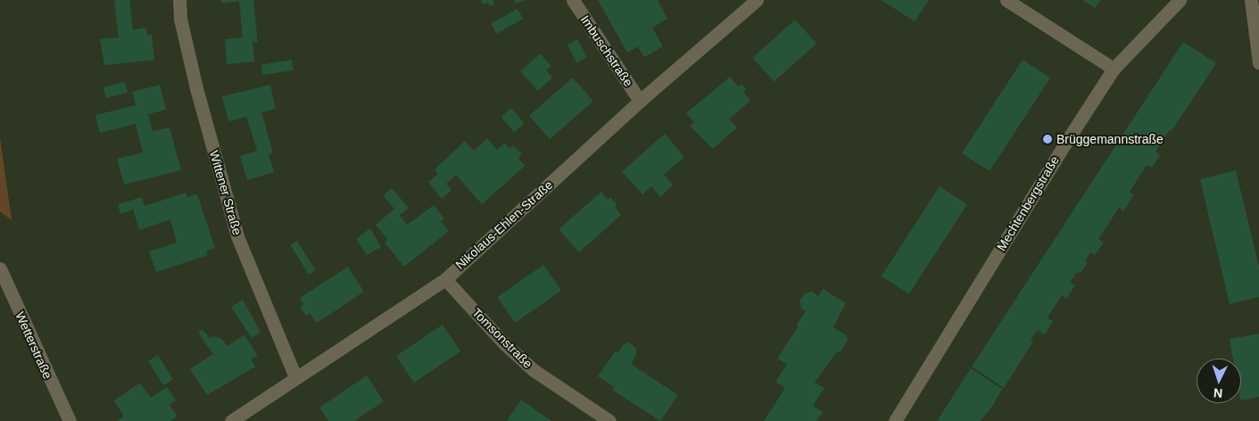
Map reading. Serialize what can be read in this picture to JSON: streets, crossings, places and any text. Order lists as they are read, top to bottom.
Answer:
{
  "streets": {
    "street": [
      "Imbuschstraße",
      "Wittener Straße",
      "Mechtenbergstraße",
      "Nikolaus-Ehlen-Straße",
      "Tomsonstraße",
      "Wetterstraße"
    ]
  },
  "crossings": [
    ["Imbuschstraße", "Nikolaus-Ehlen-Straße"],
    ["Wittener Straße", "Nikolaus-Ehlen-Straße"],
    ["Nikolaus-Ehlen-Straße", "Tomsonstraße"]
  ],
  "places": ["Brüggemannstraße"],
  "north": "bottom"
}
